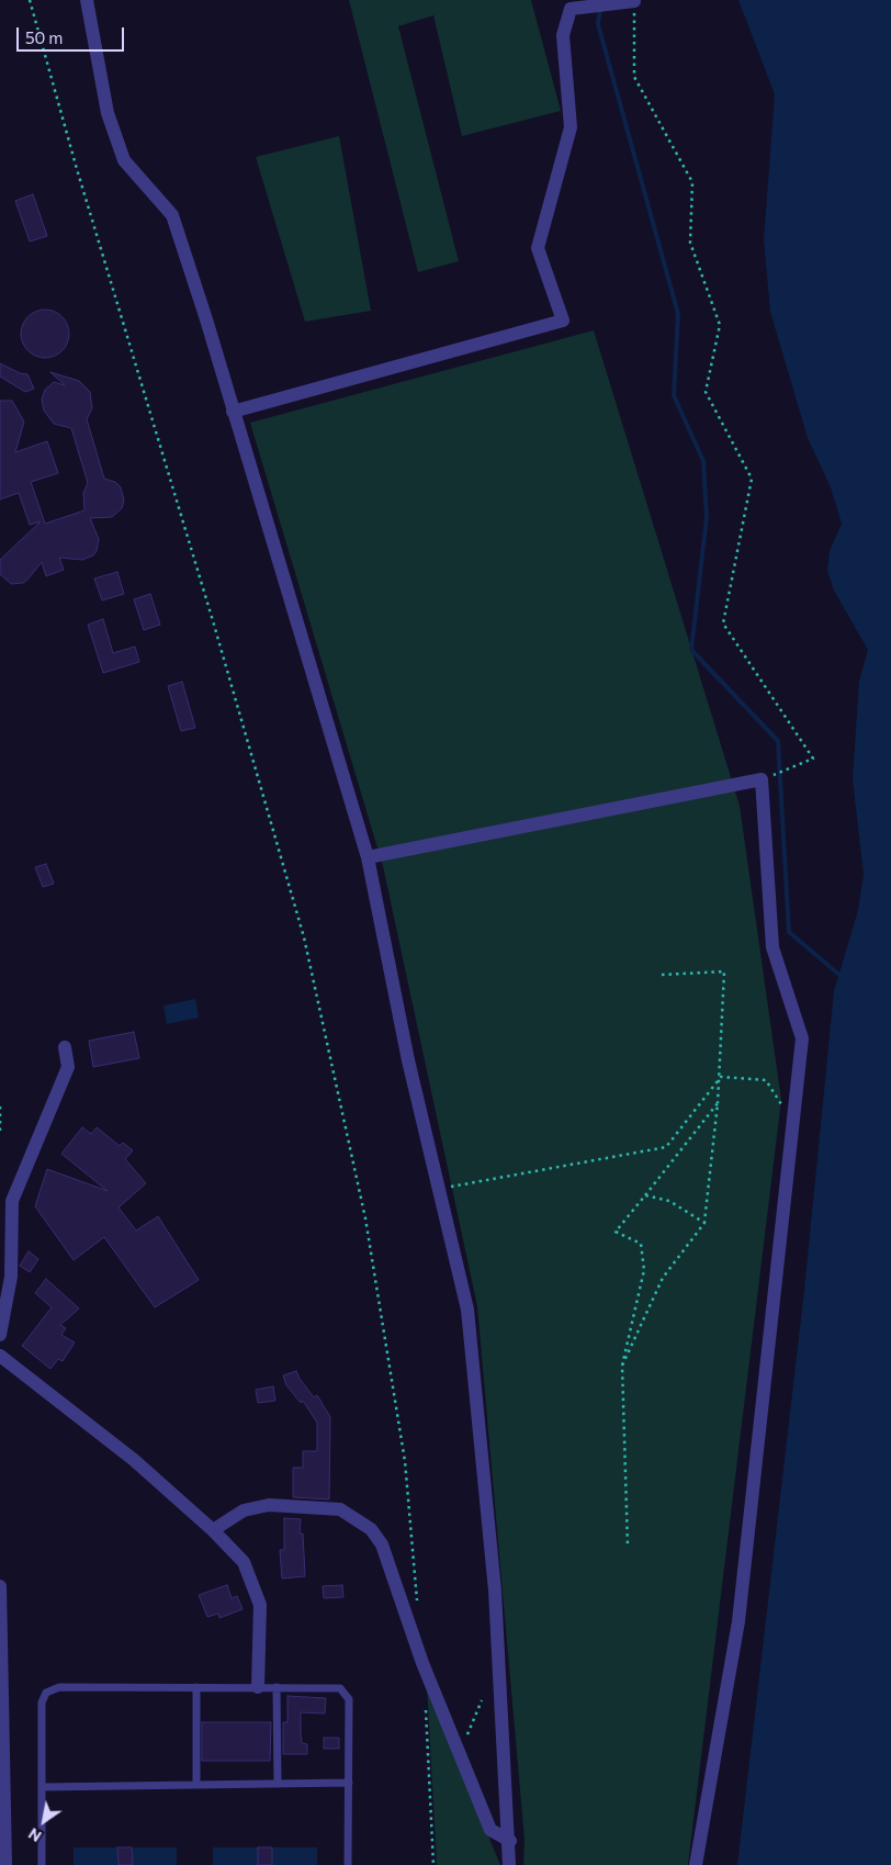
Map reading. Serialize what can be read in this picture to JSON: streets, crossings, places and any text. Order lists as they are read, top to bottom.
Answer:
{
  "scale_bar": "50 m",
  "north": "bottom left"
}
